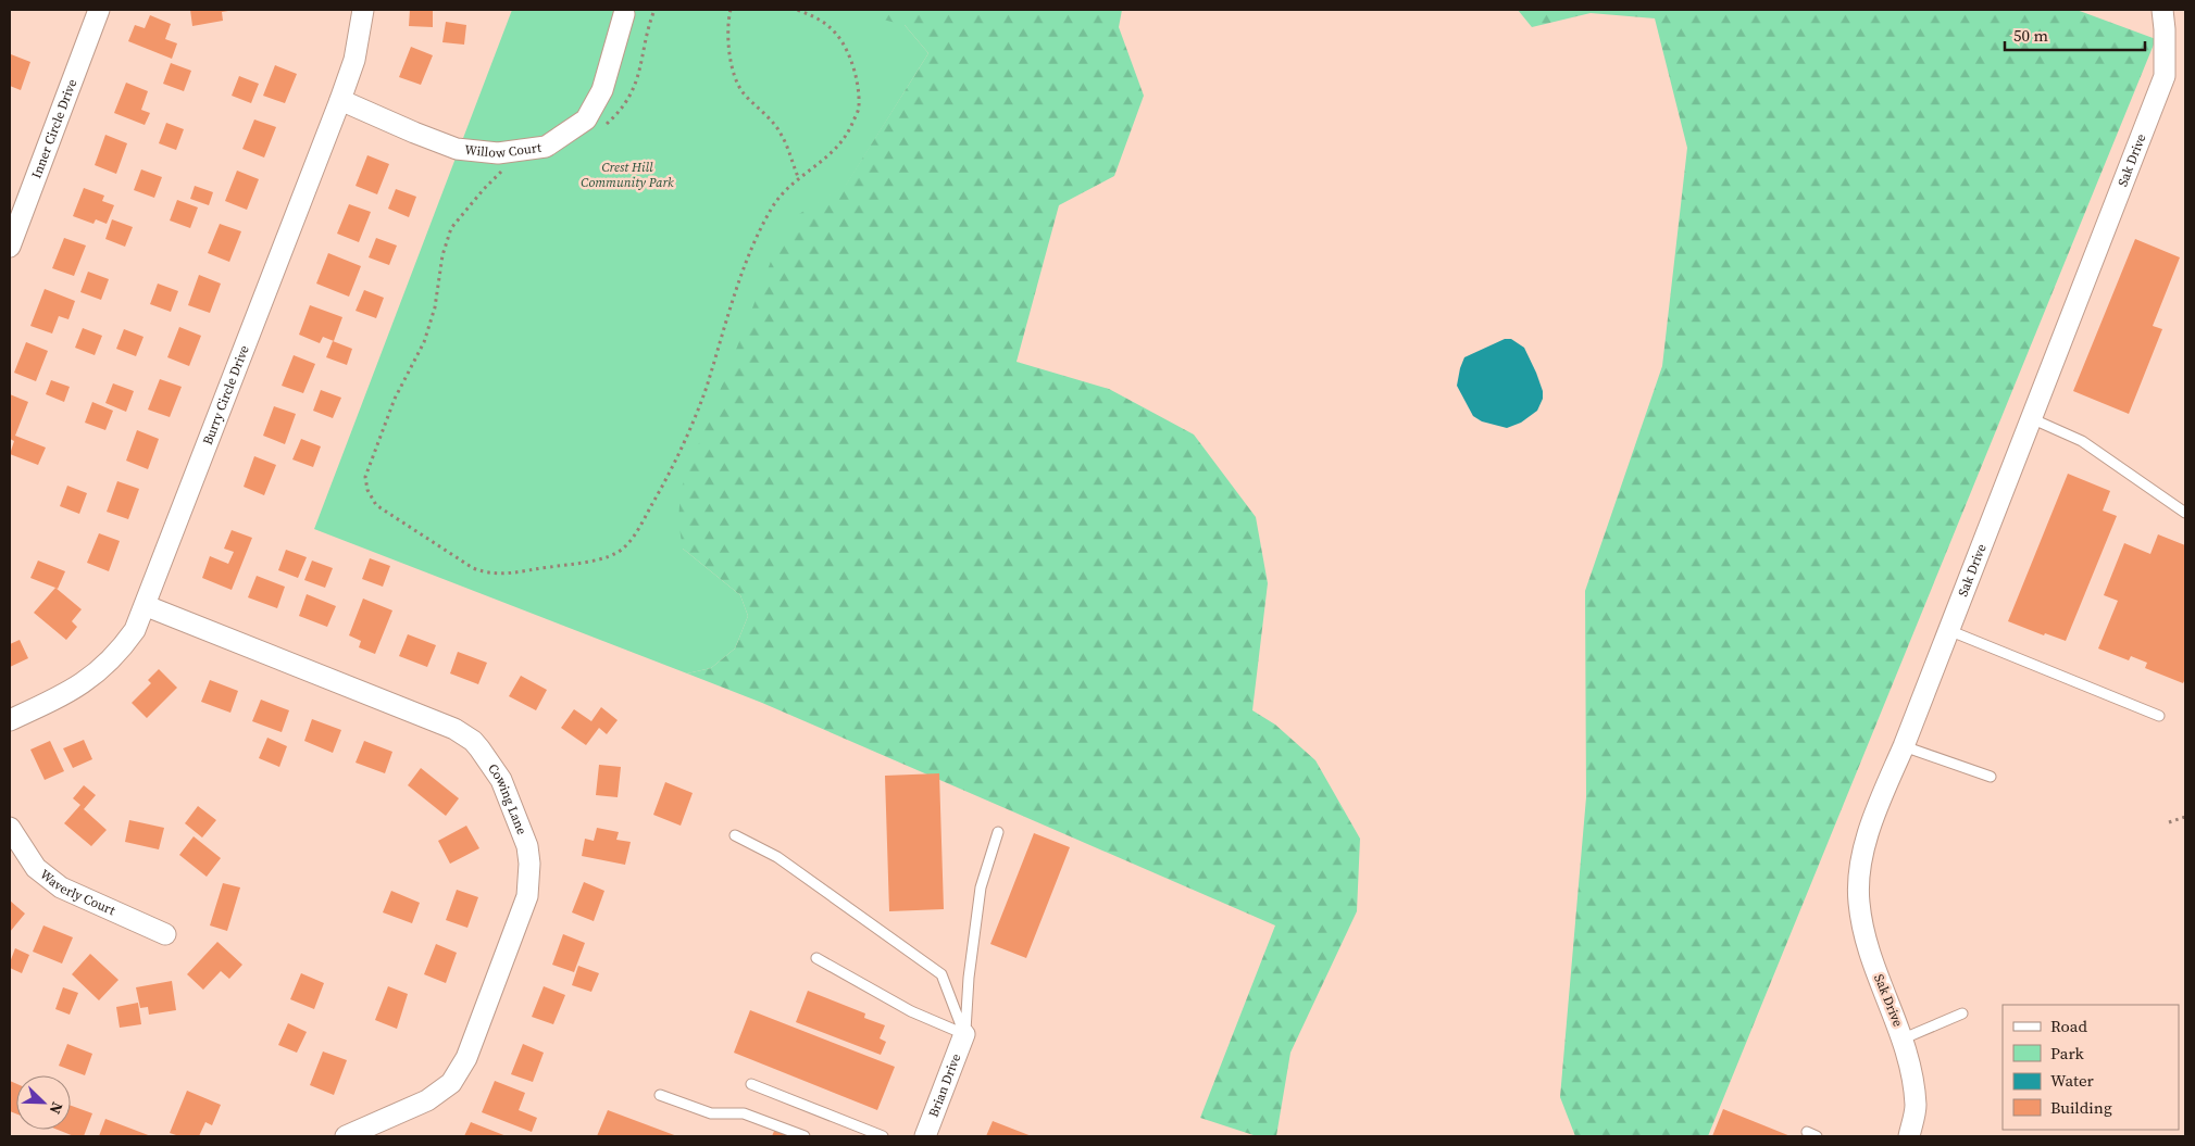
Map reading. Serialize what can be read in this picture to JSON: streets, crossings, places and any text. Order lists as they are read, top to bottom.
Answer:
{
  "streets": {
    "street": [
      "Inner Circle Drive",
      "Willow Court",
      "Sak Drive",
      "Burry Circle Drive",
      "Cowing Lane",
      "Waverly Court",
      "Brian Drive"
    ]
  },
  "crossings": [
    ["Willow Court", "Burry Circle Drive"],
    ["Burry Circle Drive", "Cowing Lane"]
  ],
  "parks": ["Crest Hill Community Park"],
  "legend": [
    "Road",
    "Park",
    "Water",
    "Building"
  ],
  "scale_bar": "50 m",
  "north": "bottom right"
}
